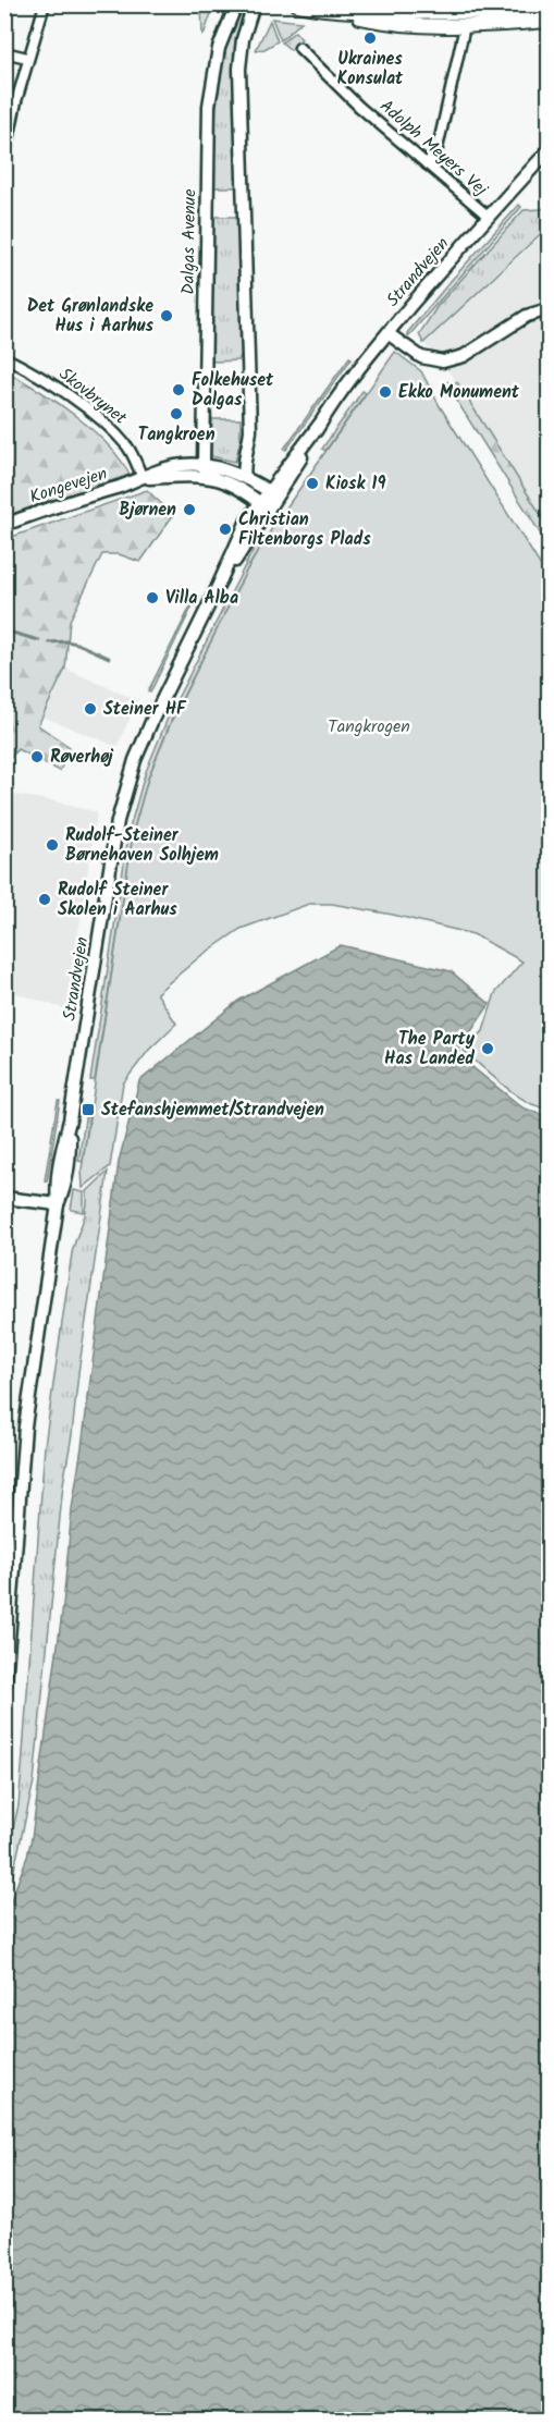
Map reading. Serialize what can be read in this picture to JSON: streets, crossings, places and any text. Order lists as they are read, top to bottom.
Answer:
{
  "streets": {
    "street": [
      "Adolph Meyers Vej",
      "Dalgas Avenue",
      "Strandvejen",
      "Skovbrynet",
      "Kongevejen"
    ]
  },
  "crossings": [
    ["Adolph Meyers Vej", "Strandvejen"],
    ["Skovbrynet", "Kongevejen"]
  ],
  "parks": ["Tangkrogen"],
  "places": {
    "other": [
      "Ukraines Konsulat",
      "Det Grønlandske Hus i Aarhus",
      "Folkehuset Dalgas",
      "Ekko Monument",
      "Tangkroen",
      "Kiosk 19",
      "Bjørnen",
      "Christian Filtenborgs Plads",
      "Villa Alba",
      "Steiner HF",
      "Røverhøj",
      "Rudolf-Steiner Børnehaven Solhjem",
      "Rudolf Steiner Skolen i Aarhus",
      "The Party Has Landed"
    ],
    "transit": ["Stefanshjemmet/Strandvejen"]
  }
}
